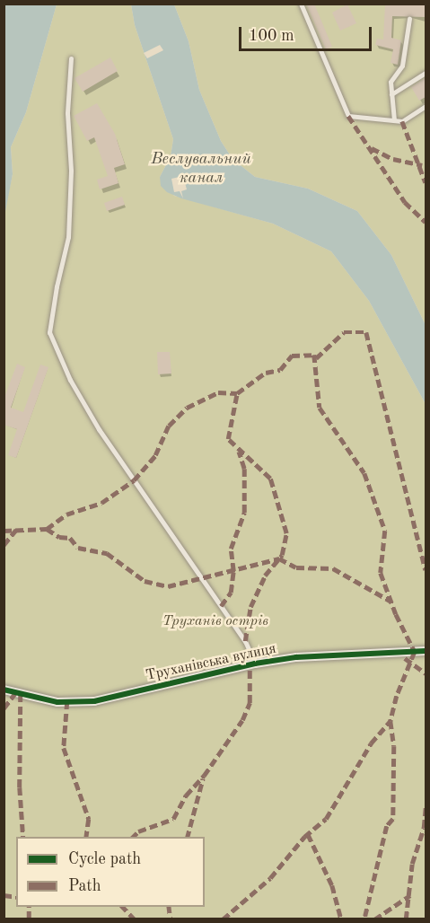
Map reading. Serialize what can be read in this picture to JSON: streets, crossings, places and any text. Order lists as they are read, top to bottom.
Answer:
{
  "streets": {
    "street": ["Труханівська вулиця"]
  },
  "water": ["Веслувальний канал"],
  "parks": ["Труханів острів"],
  "legend": ["Cycle path", "Path"],
  "scale_bar": "100 m"
}
